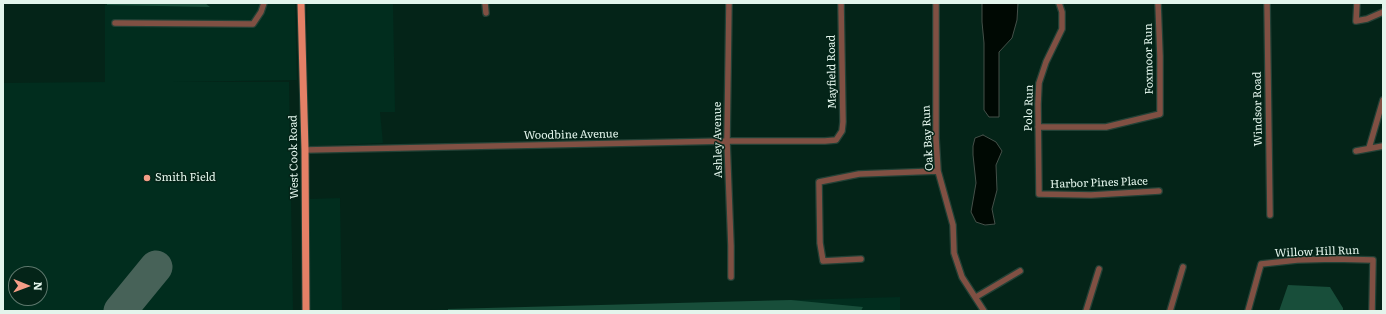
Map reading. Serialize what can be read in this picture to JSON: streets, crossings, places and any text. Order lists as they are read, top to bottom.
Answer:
{
  "streets": {
    "main road": ["West Cook Road"],
    "street": [
      "Foxmoor Run",
      "Mayfield Road",
      "Polo Run",
      "Windsor Road",
      "Woodbine Avenue",
      "Oak Bay Run",
      "Ashley Avenue",
      "Harbor Pines Place",
      "Willow Hill Run"
    ]
  },
  "crossings": [
    ["Foxmoor Run", "Polo Run"],
    ["Mayfield Road", "Woodbine Avenue"],
    ["Polo Run", "Harbor Pines Place"],
    ["Woodbine Avenue", "Ashley Avenue"],
    ["Woodbine Avenue", "West Cook Road"]
  ],
  "places": ["Smith Field"],
  "north": "right"
}
